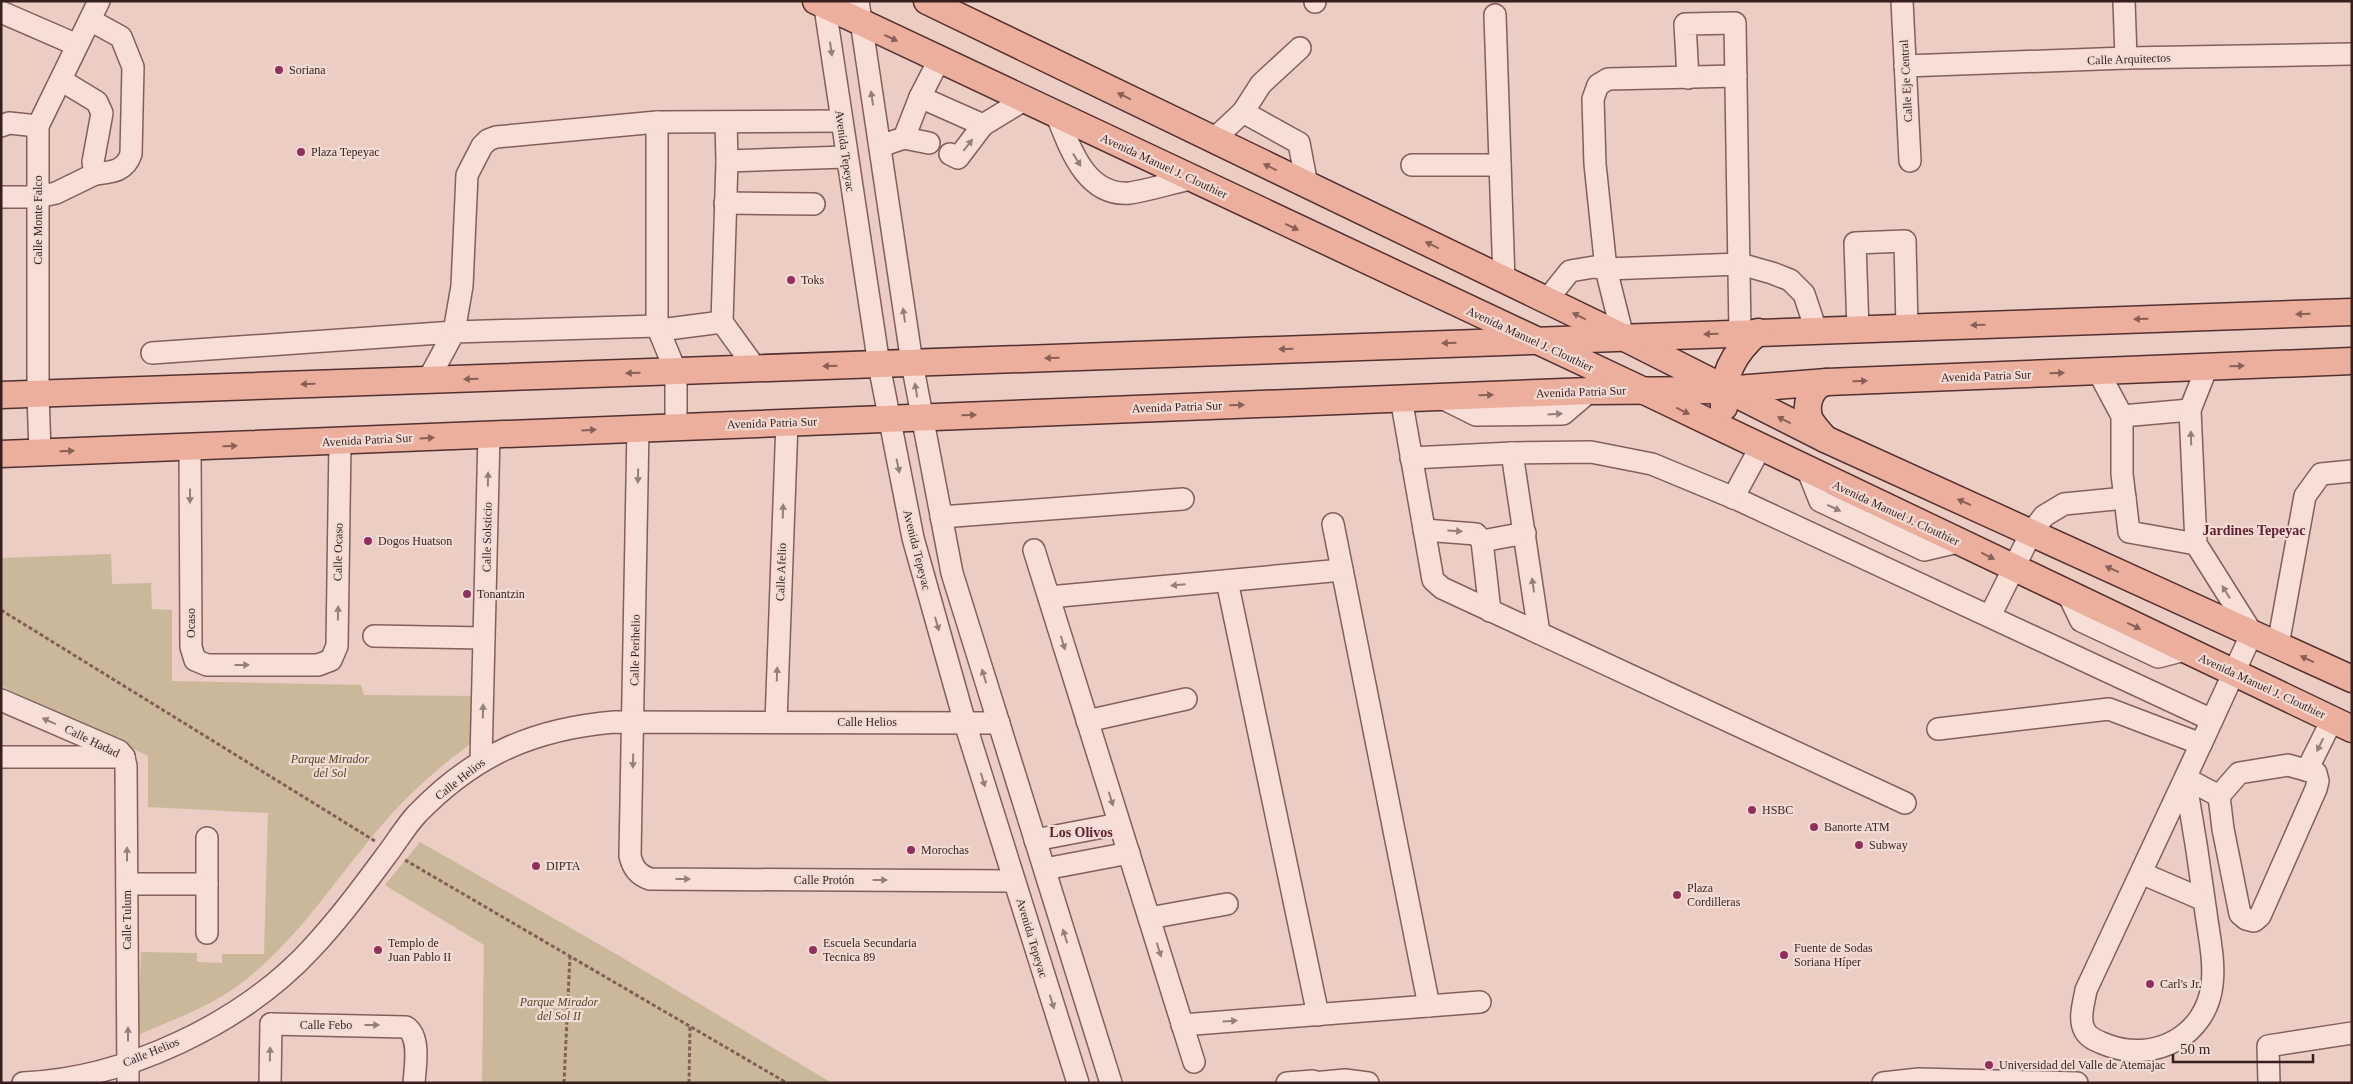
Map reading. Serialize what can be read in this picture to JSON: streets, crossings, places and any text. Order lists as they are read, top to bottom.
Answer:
{
  "streets": {
    "main road": ["Avenida Manuel J. Clouthier", "Avenida Patria Sur"],
    "street": [
      "Calle Arquitectos",
      "Calle Eje Central",
      "Avenida Tepeyac",
      "Calle Monte Falco",
      "Calle Solsticio",
      "Calle Ocaso",
      "Calle Afelio",
      "Ocaso",
      "Calle Perihelio",
      "Calle Helios",
      "Calle Hadad",
      "Calle Protón",
      "Calle Tulum",
      "Calle Febo"
    ]
  },
  "crossings": [
    ["Calle Arquitectos", "Calle Eje Central"],
    ["Avenida Tepeyac", "Avenida Manuel J. Clouthier"],
    ["Avenida Tepeyac", "Avenida Patria Sur"],
    ["Avenida Tepeyac", "Calle Helios"],
    ["Avenida Tepeyac", "Calle Protón"],
    ["Avenida Manuel J. Clouthier", "Avenida Patria Sur"],
    ["Calle Monte Falco", "Avenida Patria Sur"],
    ["Avenida Patria Sur", "Calle Solsticio"],
    ["Avenida Patria Sur", "Calle Ocaso"],
    ["Avenida Patria Sur", "Calle Afelio"],
    ["Avenida Patria Sur", "Ocaso"],
    ["Avenida Patria Sur", "Calle Perihelio"],
    ["Calle Solsticio", "Calle Helios"],
    ["Calle Ocaso", "Ocaso"],
    ["Calle Afelio", "Calle Helios"],
    ["Calle Perihelio", "Calle Helios"],
    ["Calle Perihelio", "Calle Protón"],
    ["Calle Helios", "Calle Tulum"],
    ["Calle Hadad", "Calle Tulum"]
  ],
  "one_way": [
    "Calle Solsticio",
    "Calle Ocaso",
    "Calle Perihelio",
    "Calle Protón"
  ],
  "districts": ["Jardines Tepeyac", "Los Olivos"],
  "parks": ["Parque Mirador del Sol", "Parque Mirador del Sol II"],
  "places": [
    "Soriana",
    "Plaza Tepeyac",
    "Toks",
    "Dogos Huatson",
    "Tonantzin",
    "HSBC",
    "Banorte ATM",
    "Subway",
    "Morochas",
    "DIPTA",
    "Plaza Cordilleras",
    "Templo de Juan Pablo II",
    "Escuela Secundaria Tecnica 89",
    "Fuente de Sodas Soriana Híper",
    "Carl's Jr.",
    "Universidad del Valle de Atemajac"
  ],
  "scale_bar": "50 m"
}
